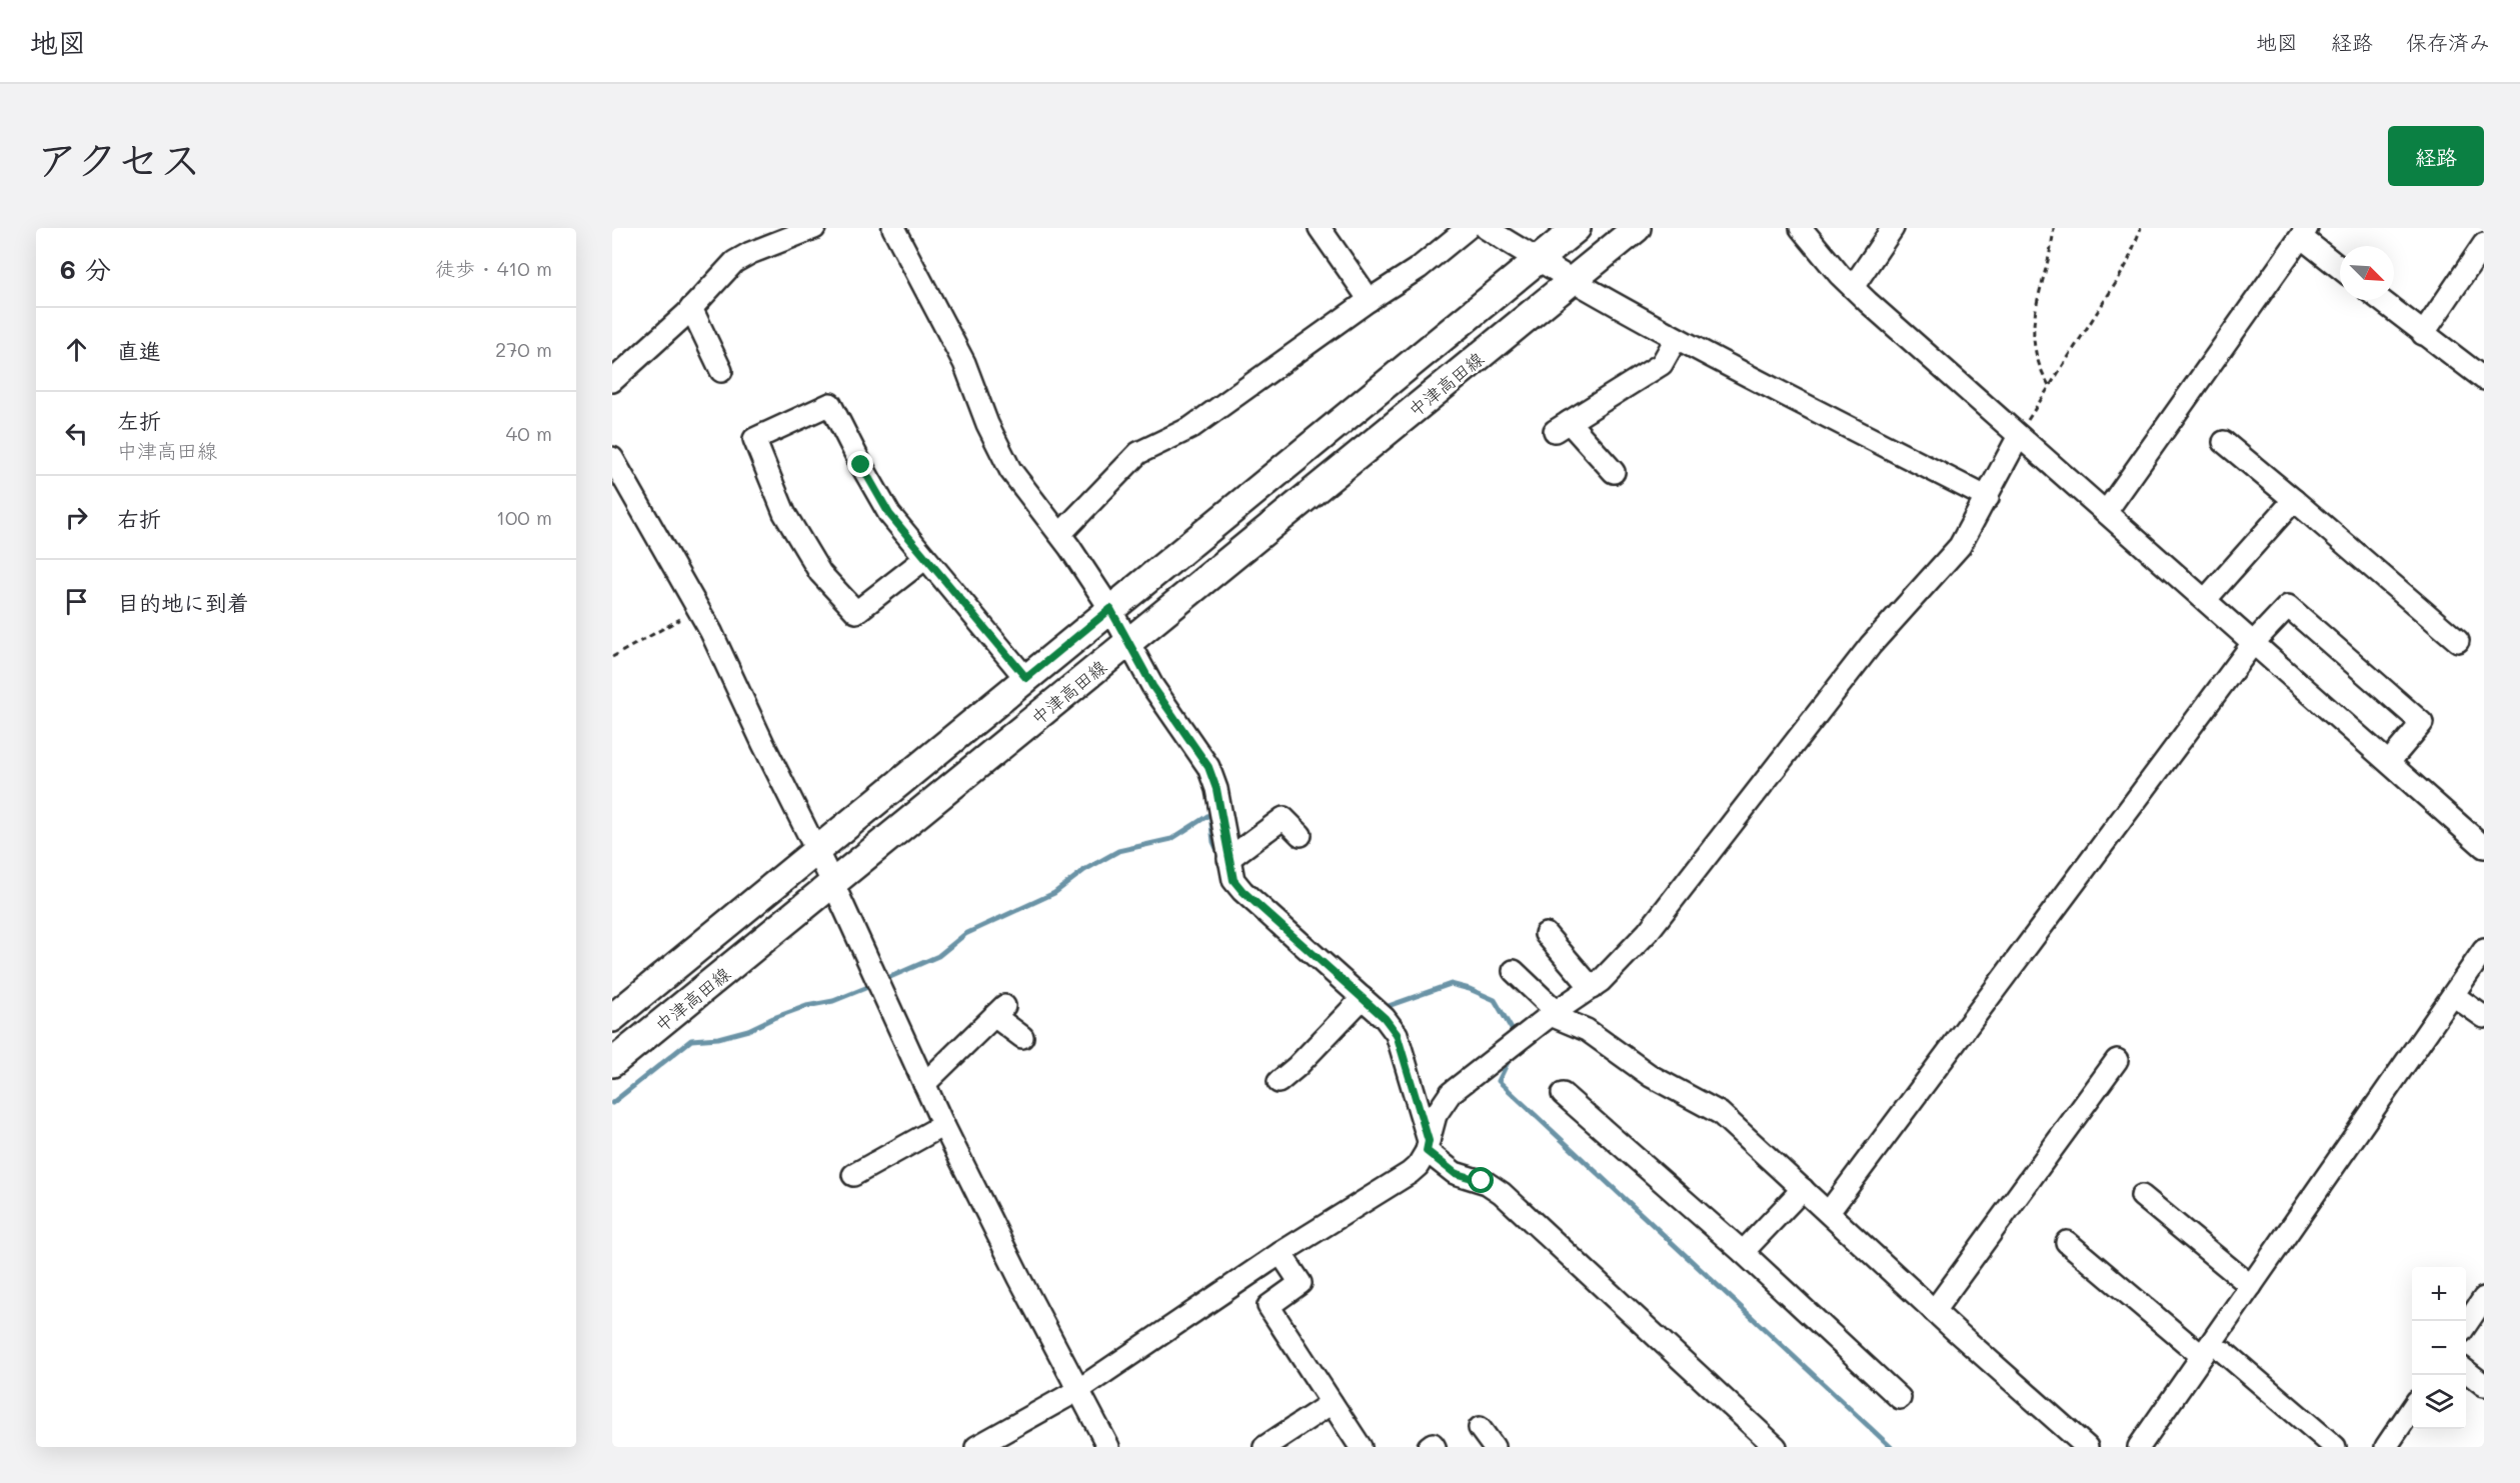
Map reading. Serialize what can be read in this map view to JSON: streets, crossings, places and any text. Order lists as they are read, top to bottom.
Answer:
{
  "streets": {
    "main road": ["中津高田線"]
  },
  "north": "bottom right",
  "page": {
    "header": "地図",
    "nav": ["地図", "経路", "保存済み"],
    "title": "アクセス",
    "buttons": "経路",
    "heading": ["6 分", "徒歩 · 410 m"],
    "list": [
      ["直進", "270 m"],
      ["左折", "中津高田線", "40 m"],
      ["右折", "100 m"],
      "目的地に到着"
    ],
    "map_buttons": ["+", "−"]
  }
}
